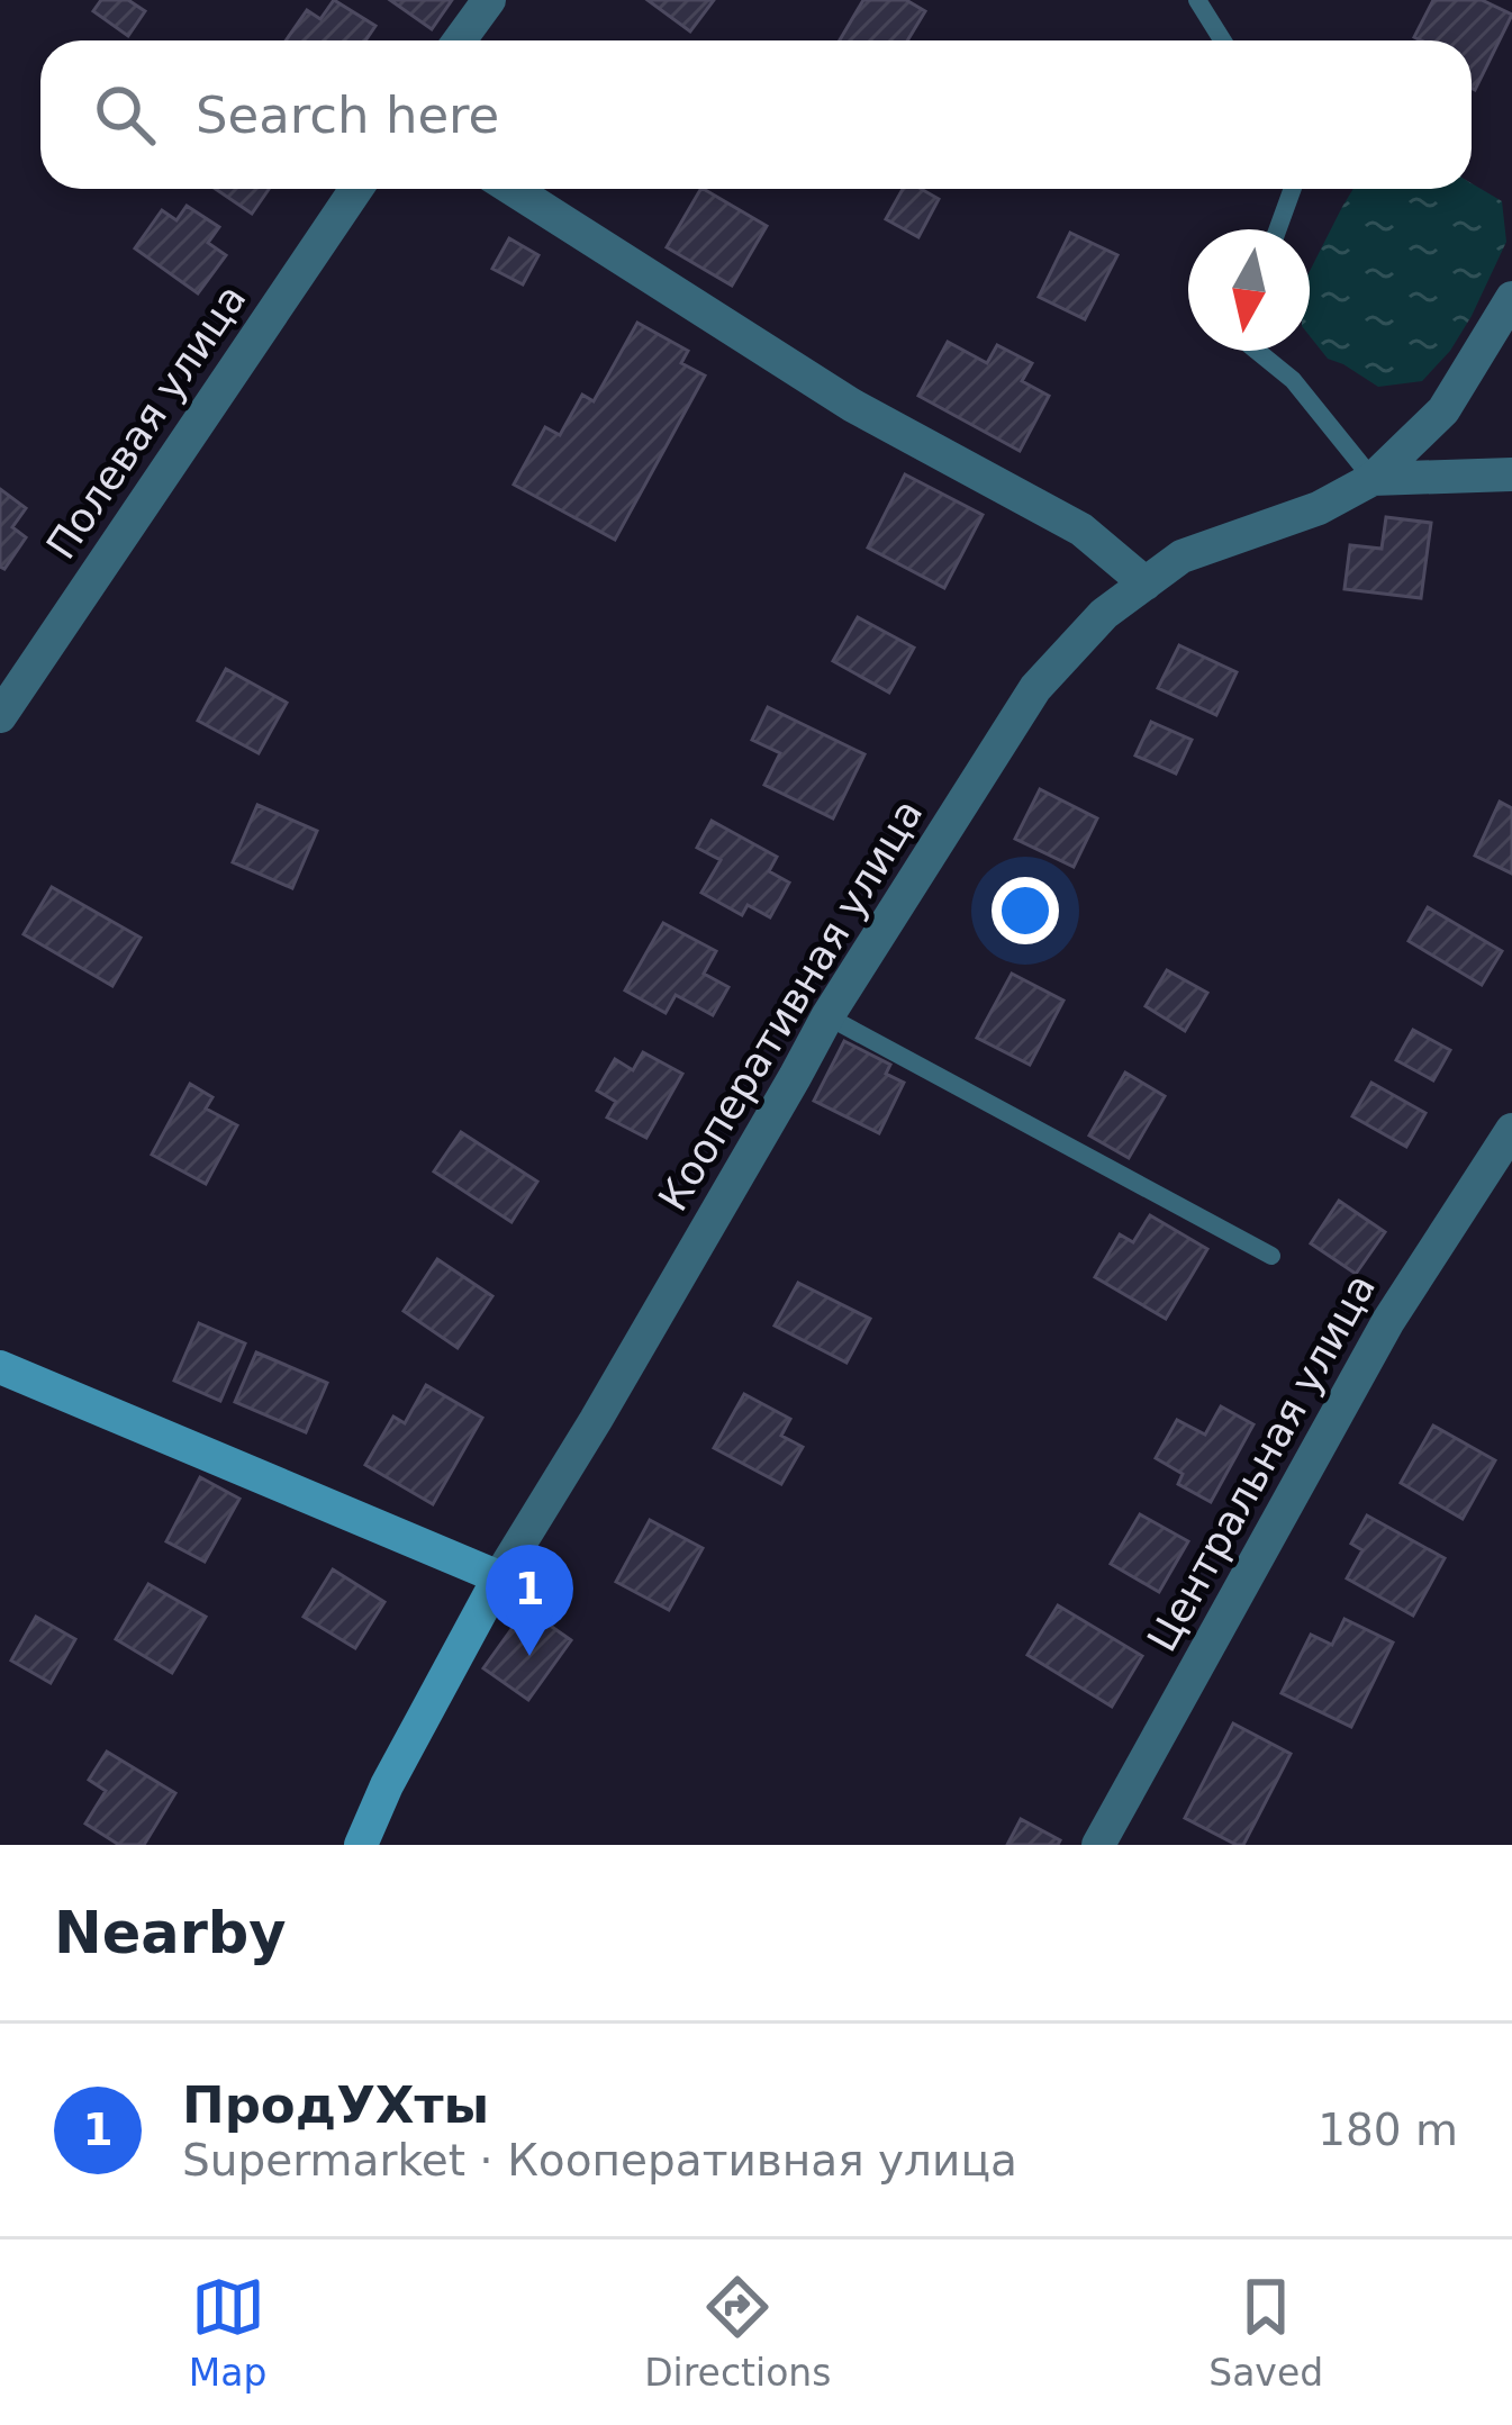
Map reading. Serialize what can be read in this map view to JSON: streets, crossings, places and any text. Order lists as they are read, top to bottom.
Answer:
{
  "streets": {
    "street": ["Полевая улица", "Кооперативная улица", "Центральная улица"]
  },
  "north": "bottom",
  "page": {
    "search": "Search here",
    "pins": "1",
    "heading": "Nearby",
    "list": [
      {
        "mark": "1",
        "name": "ПродУХты",
        "note": "Supermarket · Кооперативная улица",
        "value": "180 m"
      }
    ],
    "nav": ["Map", "Directions", "Saved"]
  }
}
